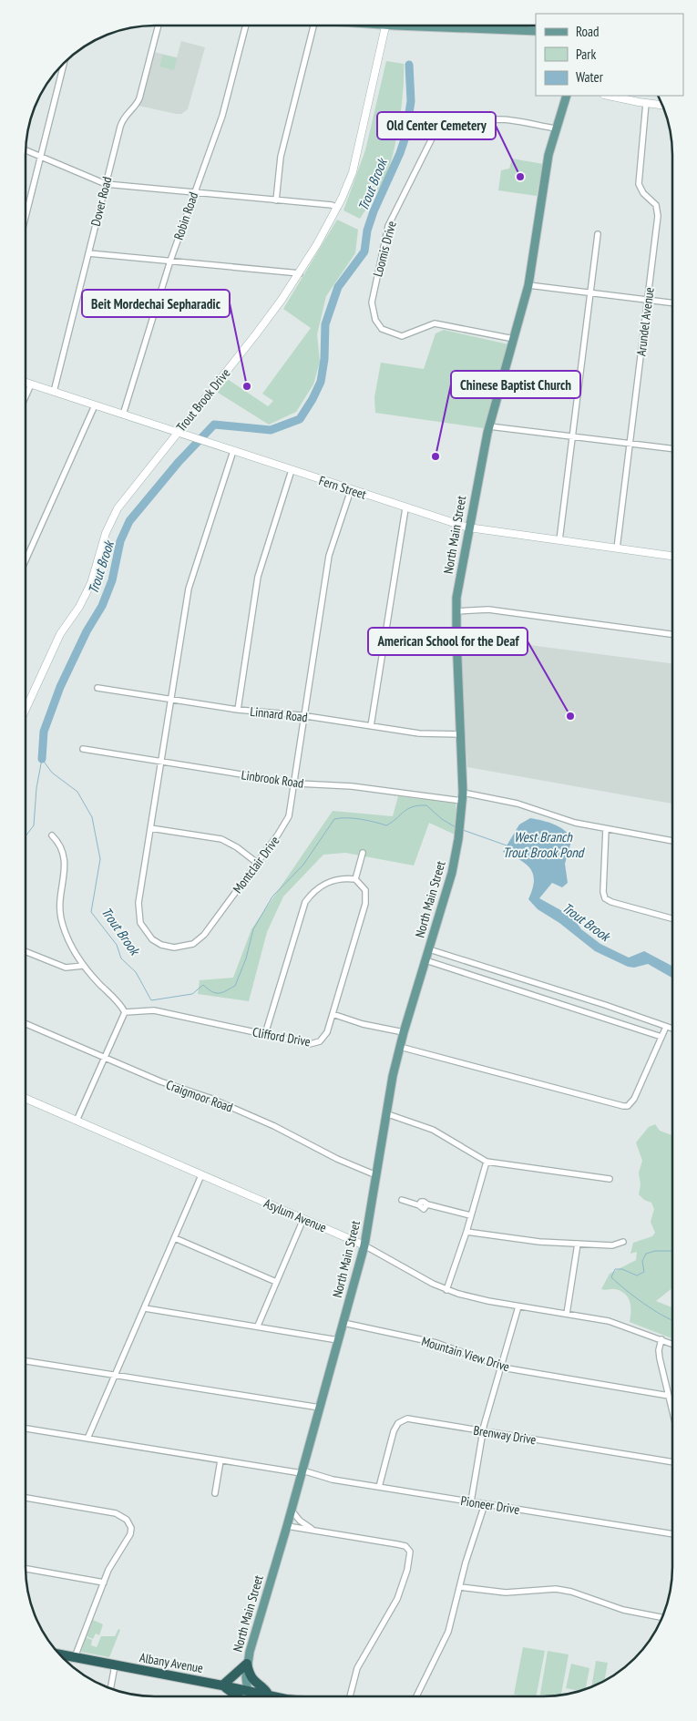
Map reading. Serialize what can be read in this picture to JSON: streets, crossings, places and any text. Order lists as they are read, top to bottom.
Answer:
{
  "streets": {
    "highway": ["Albany Avenue"],
    "main road": [
      "Trout Brook Drive",
      "Fern Street",
      "North Main Street",
      "Asylum Avenue"
    ],
    "street": [
      "Dover Road",
      "Robin Road",
      "Loomis Drive",
      "Arundel Avenue",
      "Linnard Road",
      "Linbrook Road",
      "Montclair Drive",
      "Clifford Drive",
      "Craigmoor Road",
      "Mountain View Drive",
      "Brenway Drive",
      "Pioneer Drive"
    ]
  },
  "crossings": [
    ["Dover Road", "Fern Street"],
    ["Robin Road", "Fern Street"],
    ["Loomis Drive", "North Main Street"],
    ["Arundel Avenue", "Fern Street"],
    ["Trout Brook Drive", "Fern Street"],
    ["Fern Street", "North Main Street"],
    ["Fern Street", "Montclair Drive"],
    ["North Main Street", "Linnard Road"],
    ["North Main Street", "Linbrook Road"],
    ["North Main Street", "Craigmoor Road"],
    ["North Main Street", "Asylum Avenue"],
    ["North Main Street", "Mountain View Drive"],
    ["North Main Street", "Pioneer Drive"],
    ["North Main Street", "Albany Avenue"],
    ["Linnard Road", "Montclair Drive"],
    ["Linbrook Road", "Montclair Drive"],
    ["Brenway Drive", "Pioneer Drive"]
  ],
  "water": ["Trout Brook", "West Branch Trout Brook Pond"],
  "places": [
    "Old Center Cemetery",
    "Beit Mordechai Sepharadic",
    "Chinese Baptist Church",
    "American School for the Deaf"
  ],
  "legend": ["Road", "Park", "Water"]
}
